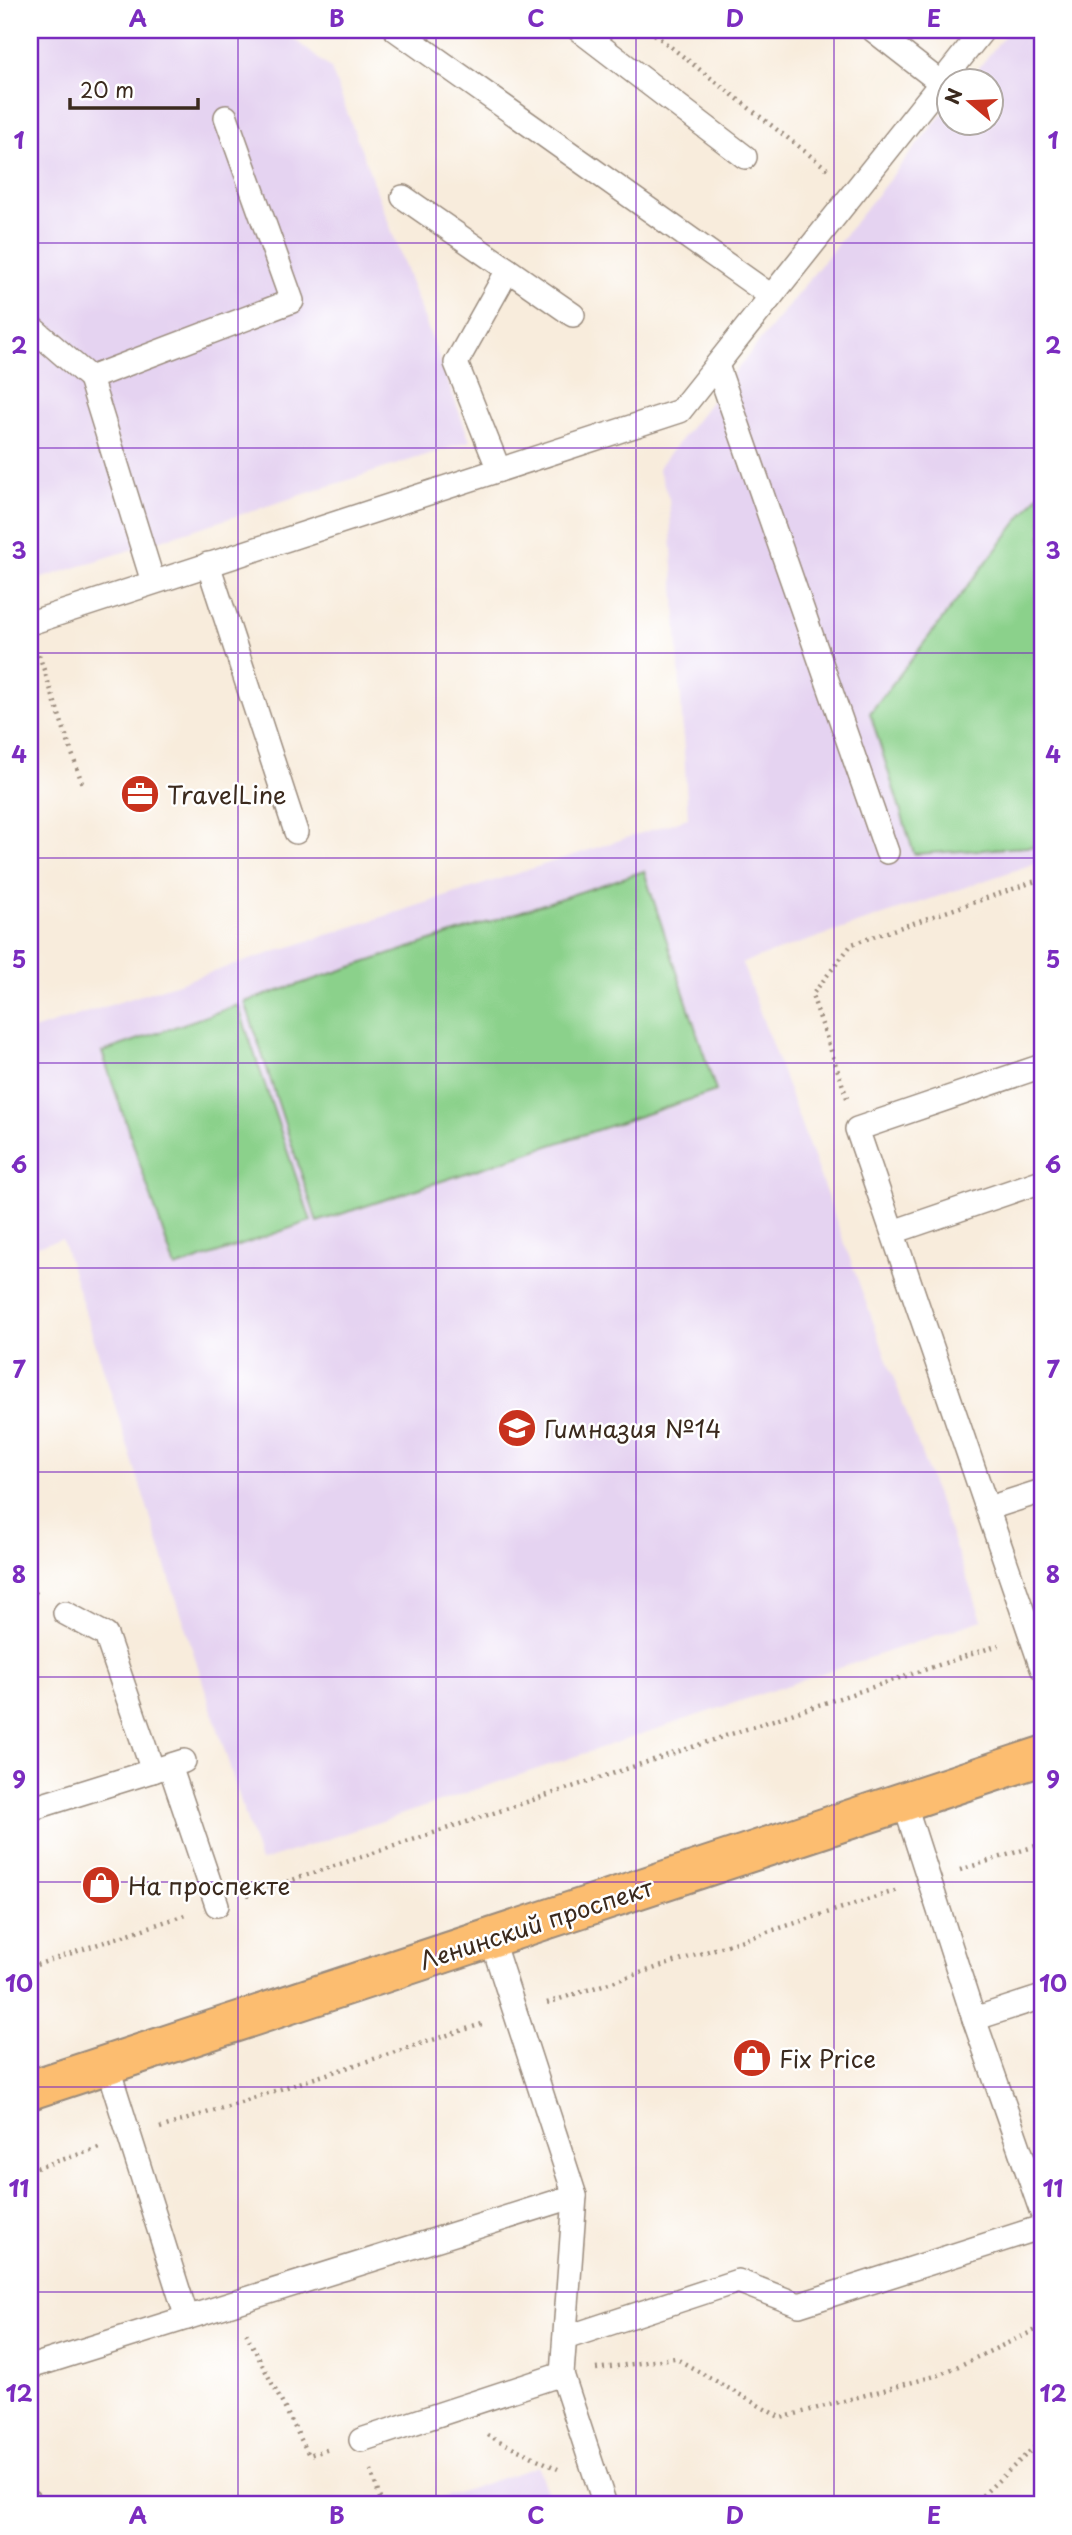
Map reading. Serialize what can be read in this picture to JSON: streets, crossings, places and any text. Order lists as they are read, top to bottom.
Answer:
{
  "streets": {
    "main road": ["Ленинский проспект"]
  },
  "places": {
    "office": ["TravelLine"],
    "school or university": ["Гимназия №14"],
    "shop": ["На проспекте", "Fix Price"]
  },
  "scale_bar": "20 m",
  "north": "left",
  "grid": {
    "columns": [
      "A",
      "B",
      "C",
      "D",
      "E"
    ],
    "rows": [
      "1",
      "2",
      "3",
      "4",
      "5",
      "6",
      "7",
      "8",
      "9",
      "10",
      "11",
      "12"
    ]
  }
}
